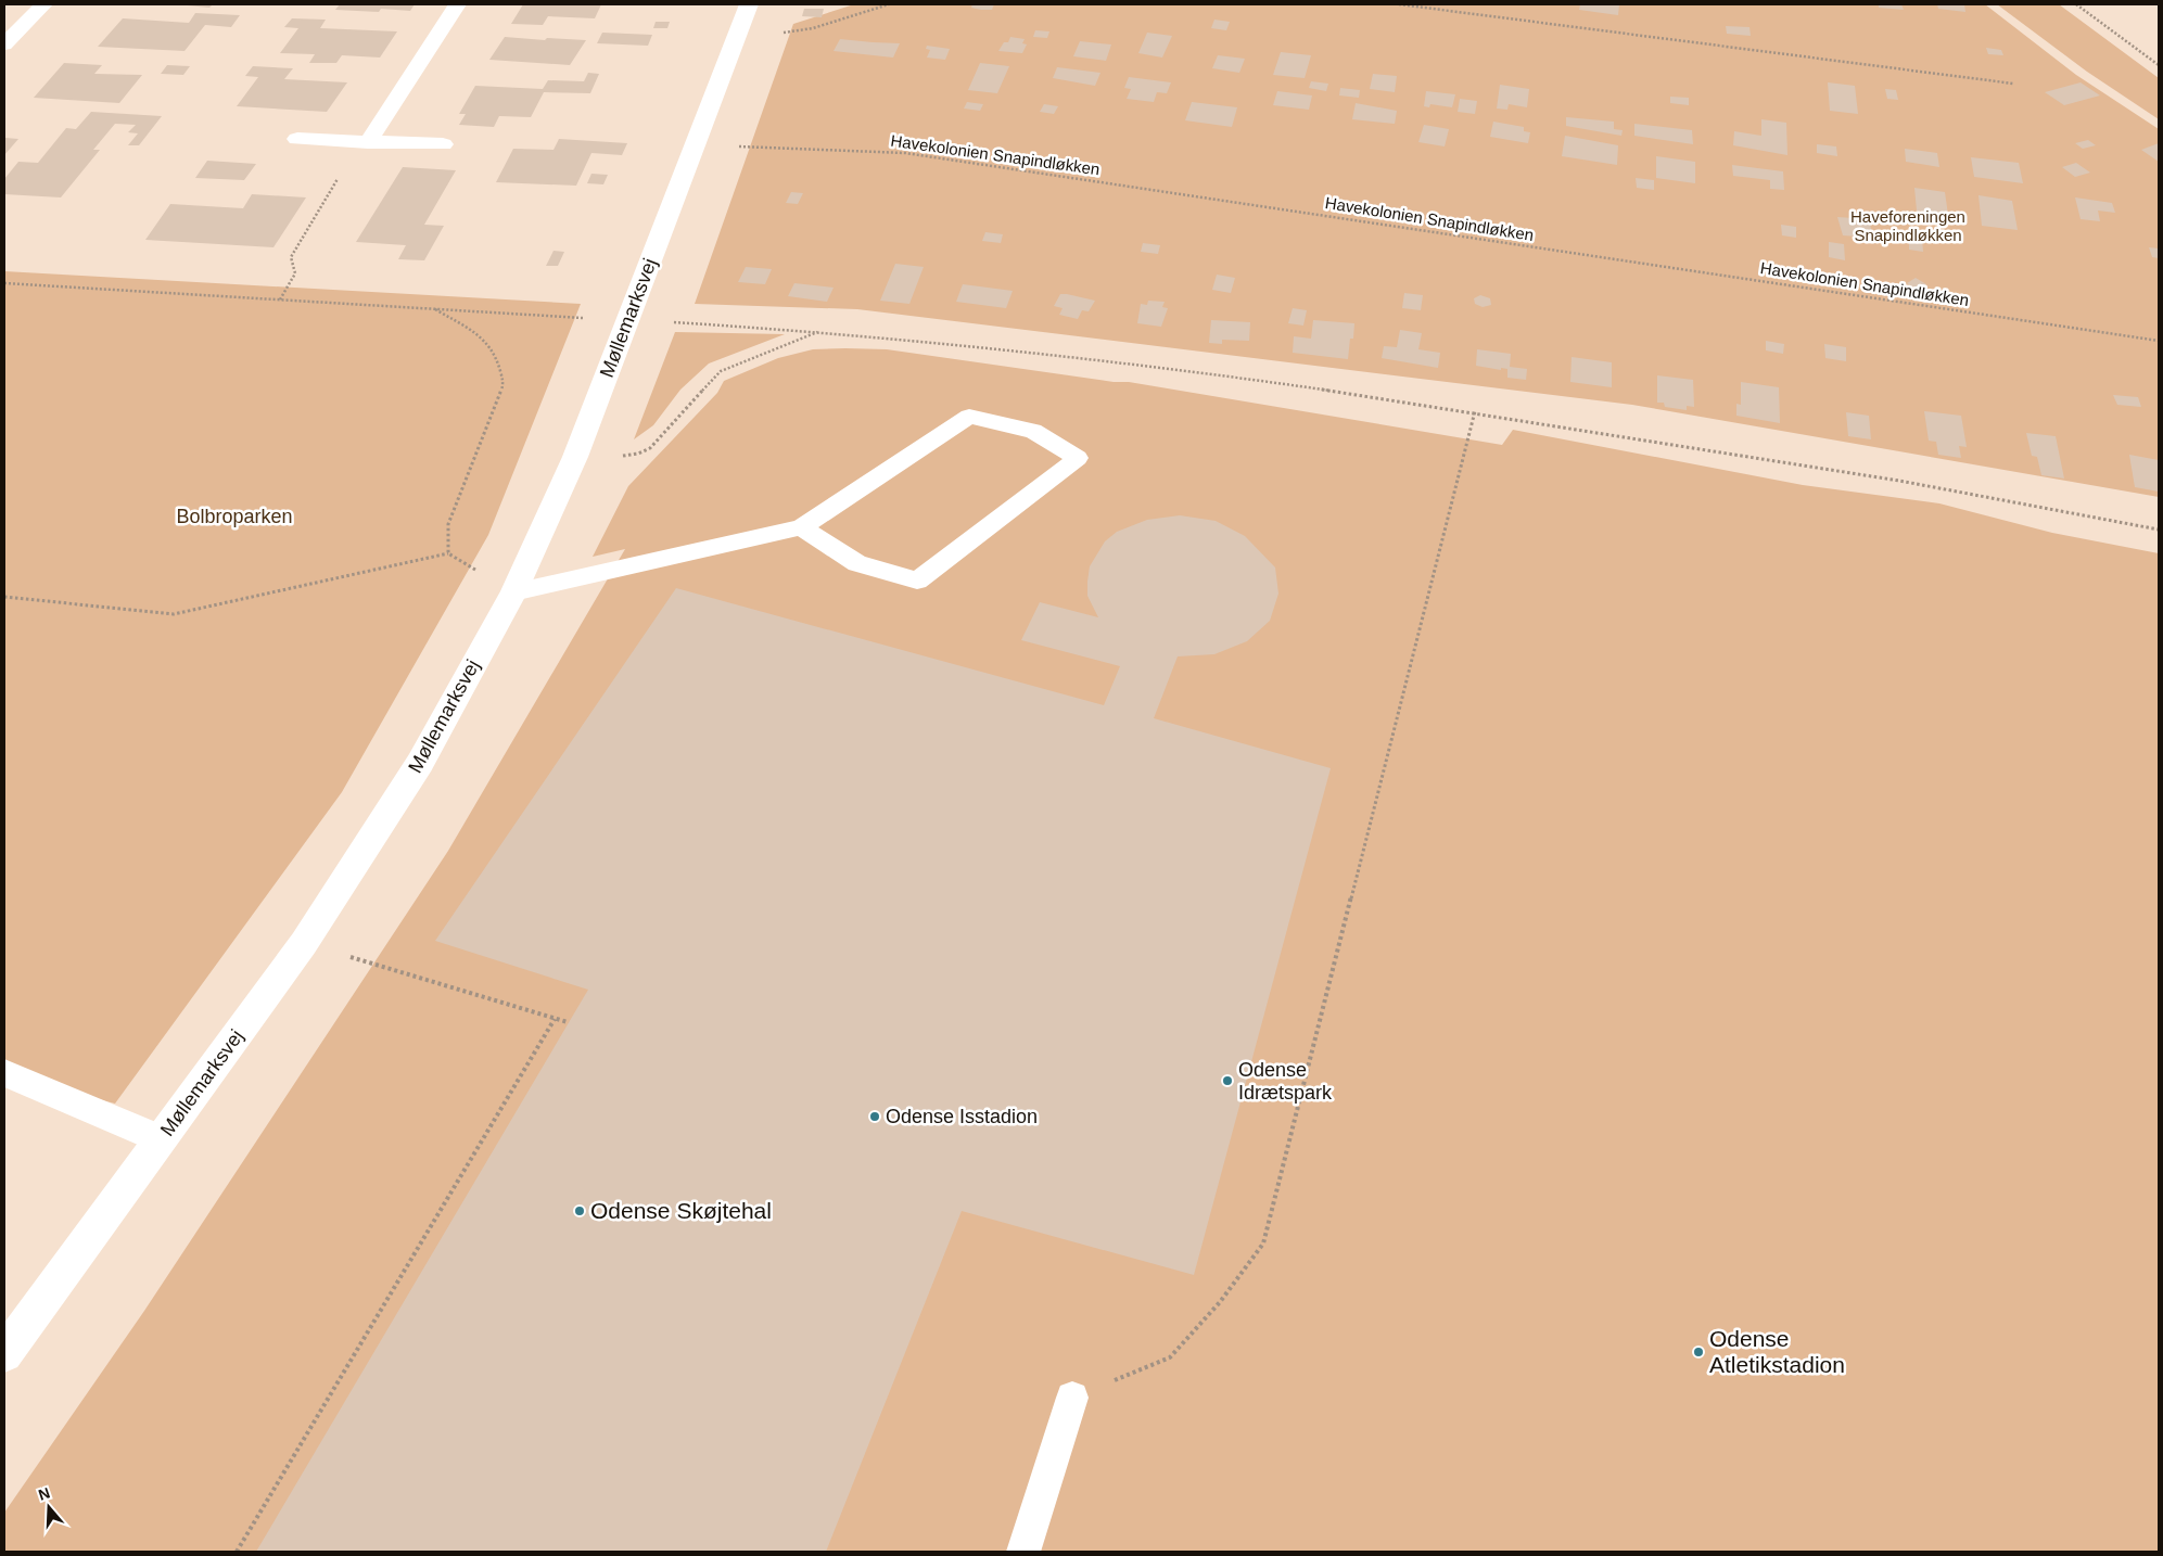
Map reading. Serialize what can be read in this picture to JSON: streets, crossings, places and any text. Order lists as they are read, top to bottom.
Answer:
{
  "streets": {
    "street": ["Møllemarksvej"],
    "path": ["Havekolonien Snapindløkken"]
  },
  "crossings": [
    ["Havekolonien Snapindløkken", "Møllemarksvej"]
  ],
  "parks": ["Haveforeningen Snapindløkken", "Bolbroparken"],
  "places": [
    "Odense Idrætspark",
    "Odense Isstadion",
    "Odense Skøjtehal",
    "Odense Atletikstadion"
  ],
  "north": "top"
}
